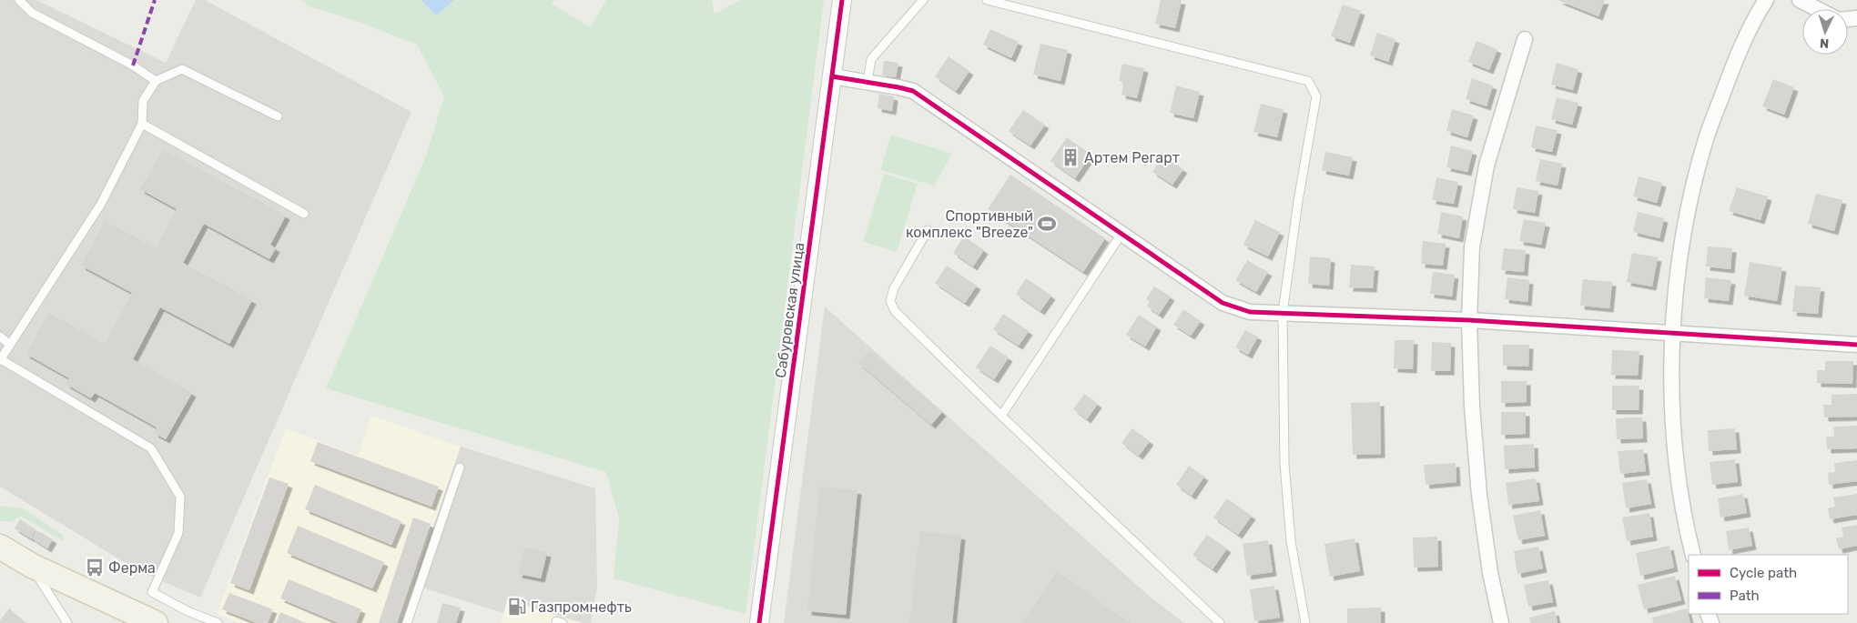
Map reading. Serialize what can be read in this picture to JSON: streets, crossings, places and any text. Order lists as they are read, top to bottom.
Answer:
{
  "streets": {
    "street": ["Сабуровская улица"]
  },
  "places": {
    "building": ["Артем Регарт"],
    "sports": ["Спортивный комплекс \"Breeze\""],
    "bus stop": ["Ферма"],
    "fuel station": ["Газпромнефть"]
  },
  "legend": ["Cycle path", "Path"],
  "north": "bottom"
}
